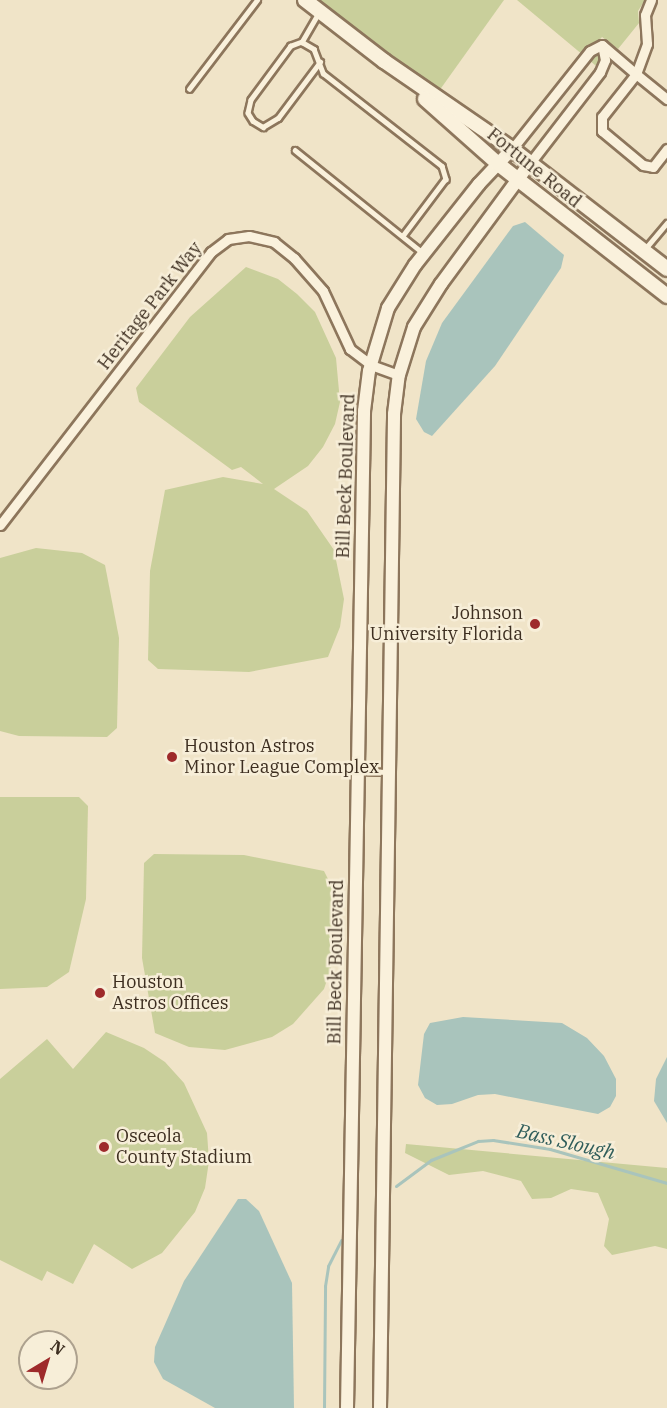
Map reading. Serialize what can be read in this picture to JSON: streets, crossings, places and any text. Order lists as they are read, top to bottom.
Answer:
{
  "streets": {
    "main road": ["Fortune Road"],
    "street": ["Heritage Park Way", "Bill Beck Boulevard"]
  },
  "crossings": [
    ["Fortune Road", "Bill Beck Boulevard"],
    ["Heritage Park Way", "Bill Beck Boulevard"]
  ],
  "water": ["Bass Slough"],
  "places": [
    "Johnson University Florida",
    "Houston Astros Minor League Complex",
    "Houston Astros Offices",
    "Osceola County Stadium"
  ],
  "north": "top right"
}
